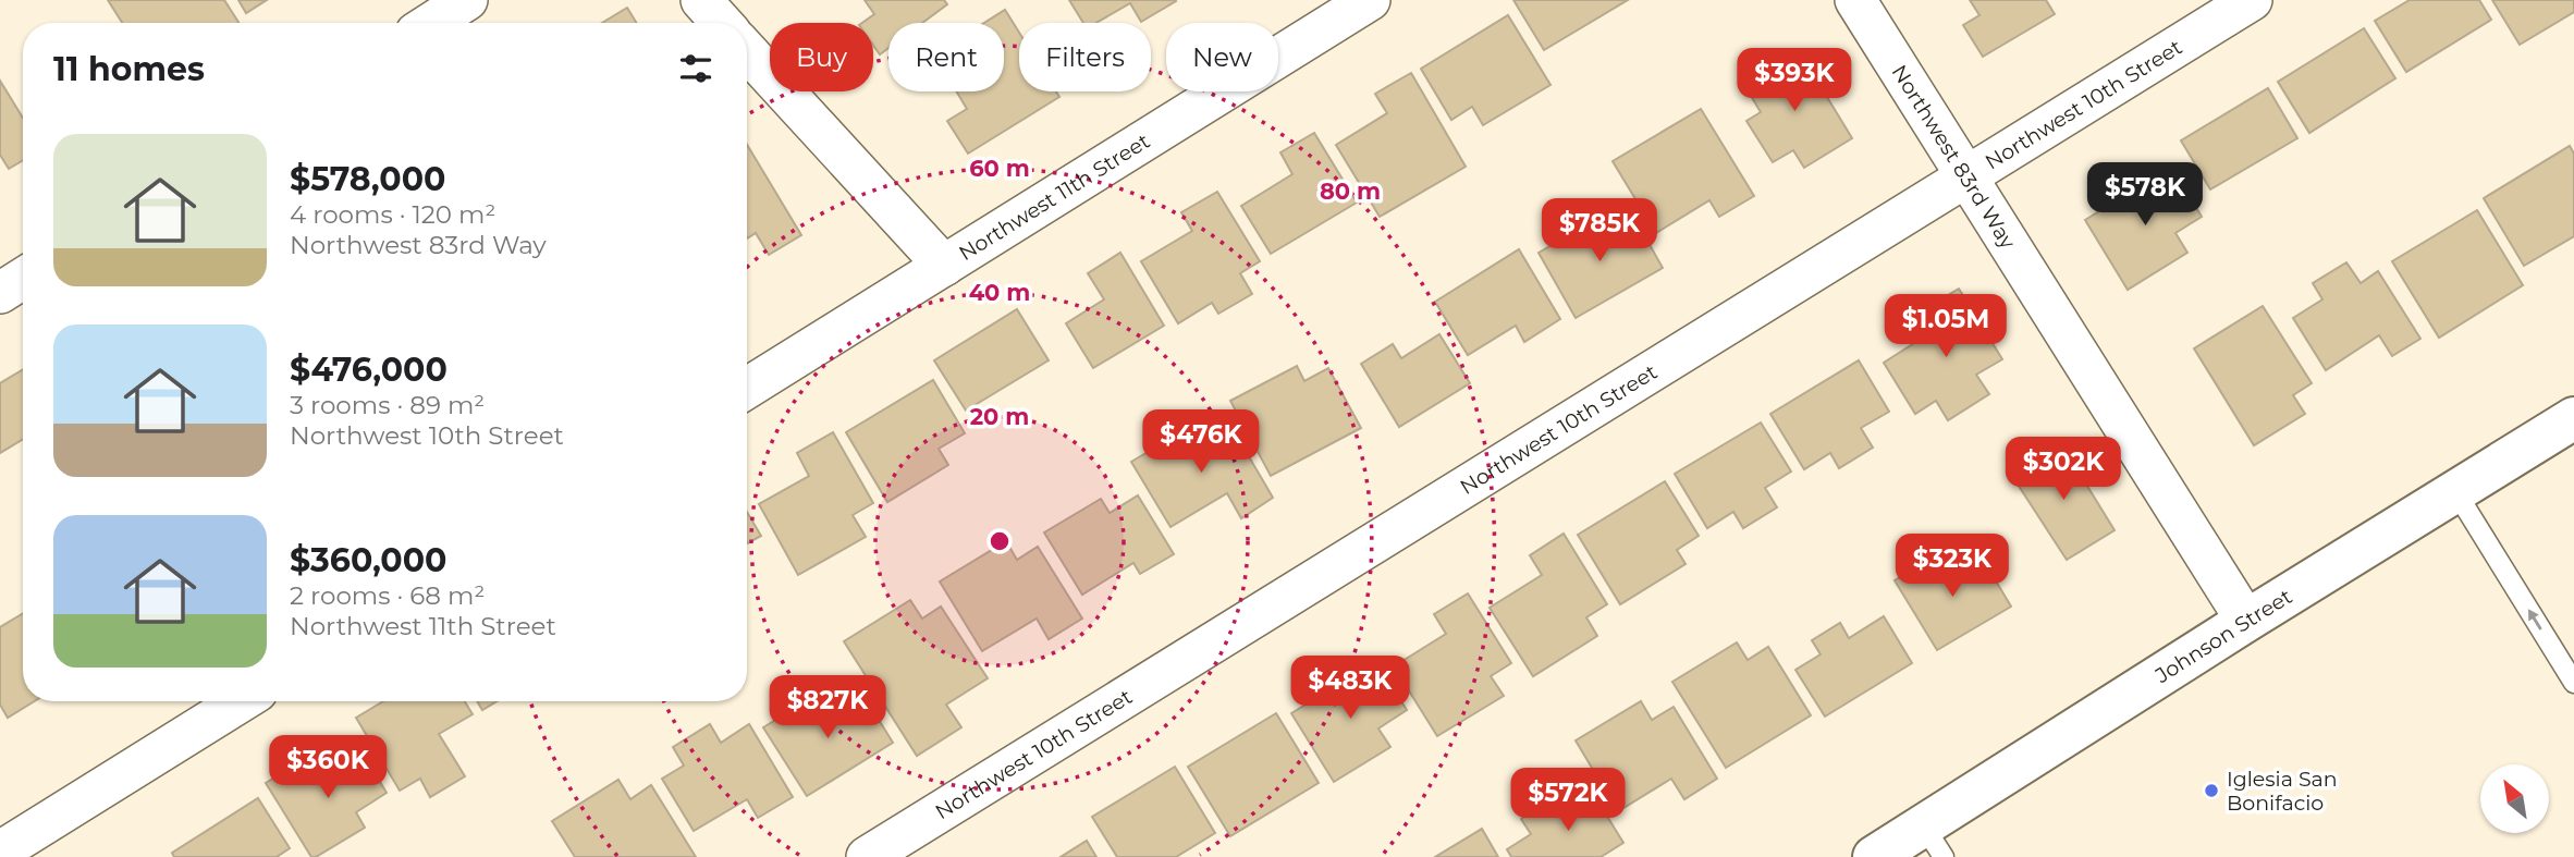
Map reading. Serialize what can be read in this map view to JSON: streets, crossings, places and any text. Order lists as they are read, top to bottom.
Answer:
{
  "streets": {
    "street": [
      "Northwest 10th Street",
      "Northwest 83rd Way",
      "Northwest 11th Street",
      "Johnson Street"
    ]
  },
  "crossings": [
    ["Northwest 10th Street", "Northwest 83rd Way"],
    ["Northwest 83rd Way", "Johnson Street"]
  ],
  "places": ["Iglesia San Bonifacio"],
  "north": "top left",
  "page": {
    "chip": [
      "Buy",
      "Rent",
      "Filters",
      "New"
    ],
    "heading": "11 homes",
    "price": [
      "$393K",
      "$578K",
      "$785K",
      "$1.05M",
      "$476K",
      "$302K",
      "$323K",
      "$483K",
      "$827K",
      "$360K",
      "$572K"
    ],
    "list": [
      {
        "name": "$578,000",
        "note": "4 rooms · 120 m² · Northwest 83rd Way"
      },
      {
        "name": "$476,000",
        "note": "3 rooms · 89 m² · Northwest 10th Street"
      },
      {
        "name": "$360,000",
        "note": "2 rooms · 68 m² · Northwest 11th Street"
      }
    ]
  },
  "rings": [
    "60 m",
    "80 m",
    "40 m",
    "20 m"
  ]
}
